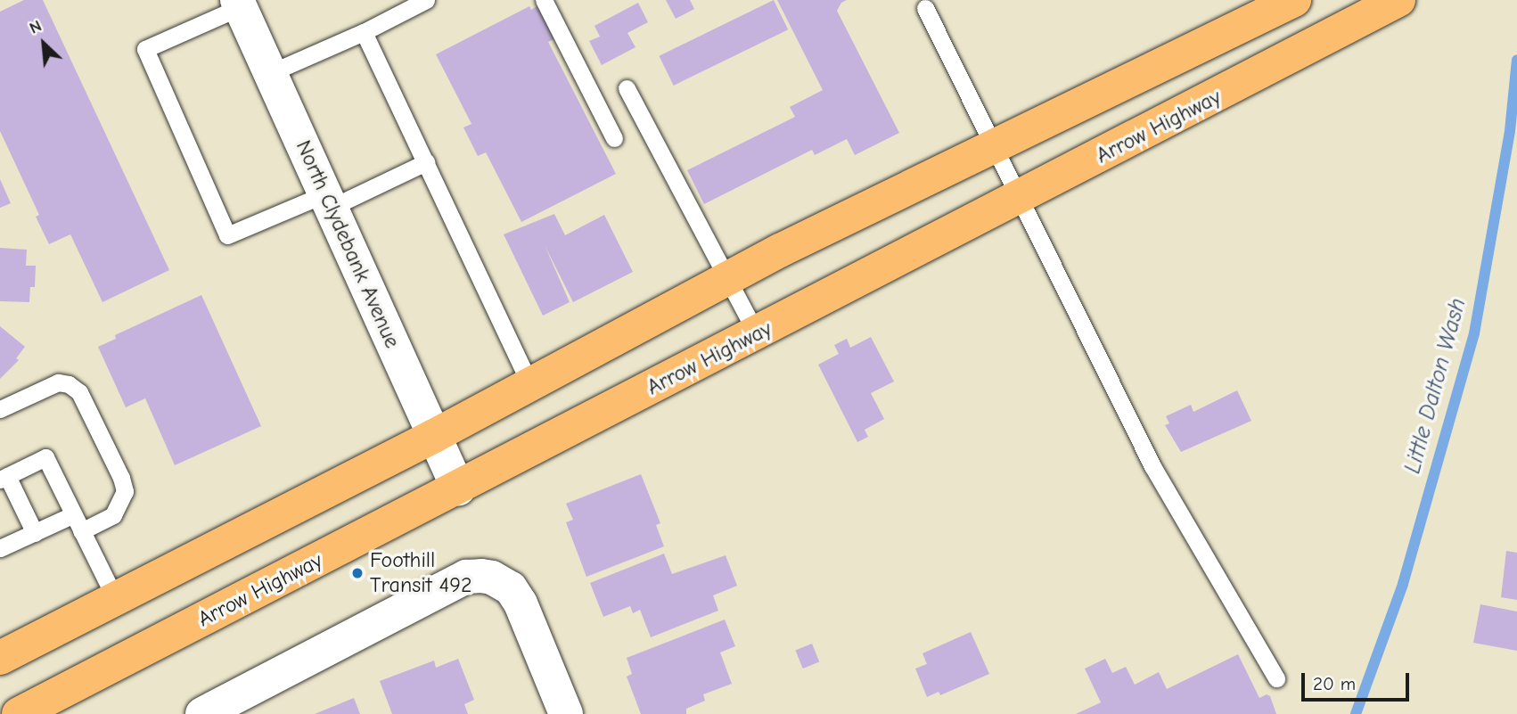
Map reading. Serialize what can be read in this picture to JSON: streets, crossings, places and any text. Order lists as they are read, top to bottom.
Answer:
{
  "streets": {
    "main road": ["Arrow Highway"],
    "street": ["North Clydebank Avenue"]
  },
  "crossings": [
    ["Arrow Highway", "North Clydebank Avenue"]
  ],
  "water": ["Little Dalton Wash"],
  "places": ["Foothill Transit 492"],
  "scale_bar": "20 m",
  "north": "top left"
}
